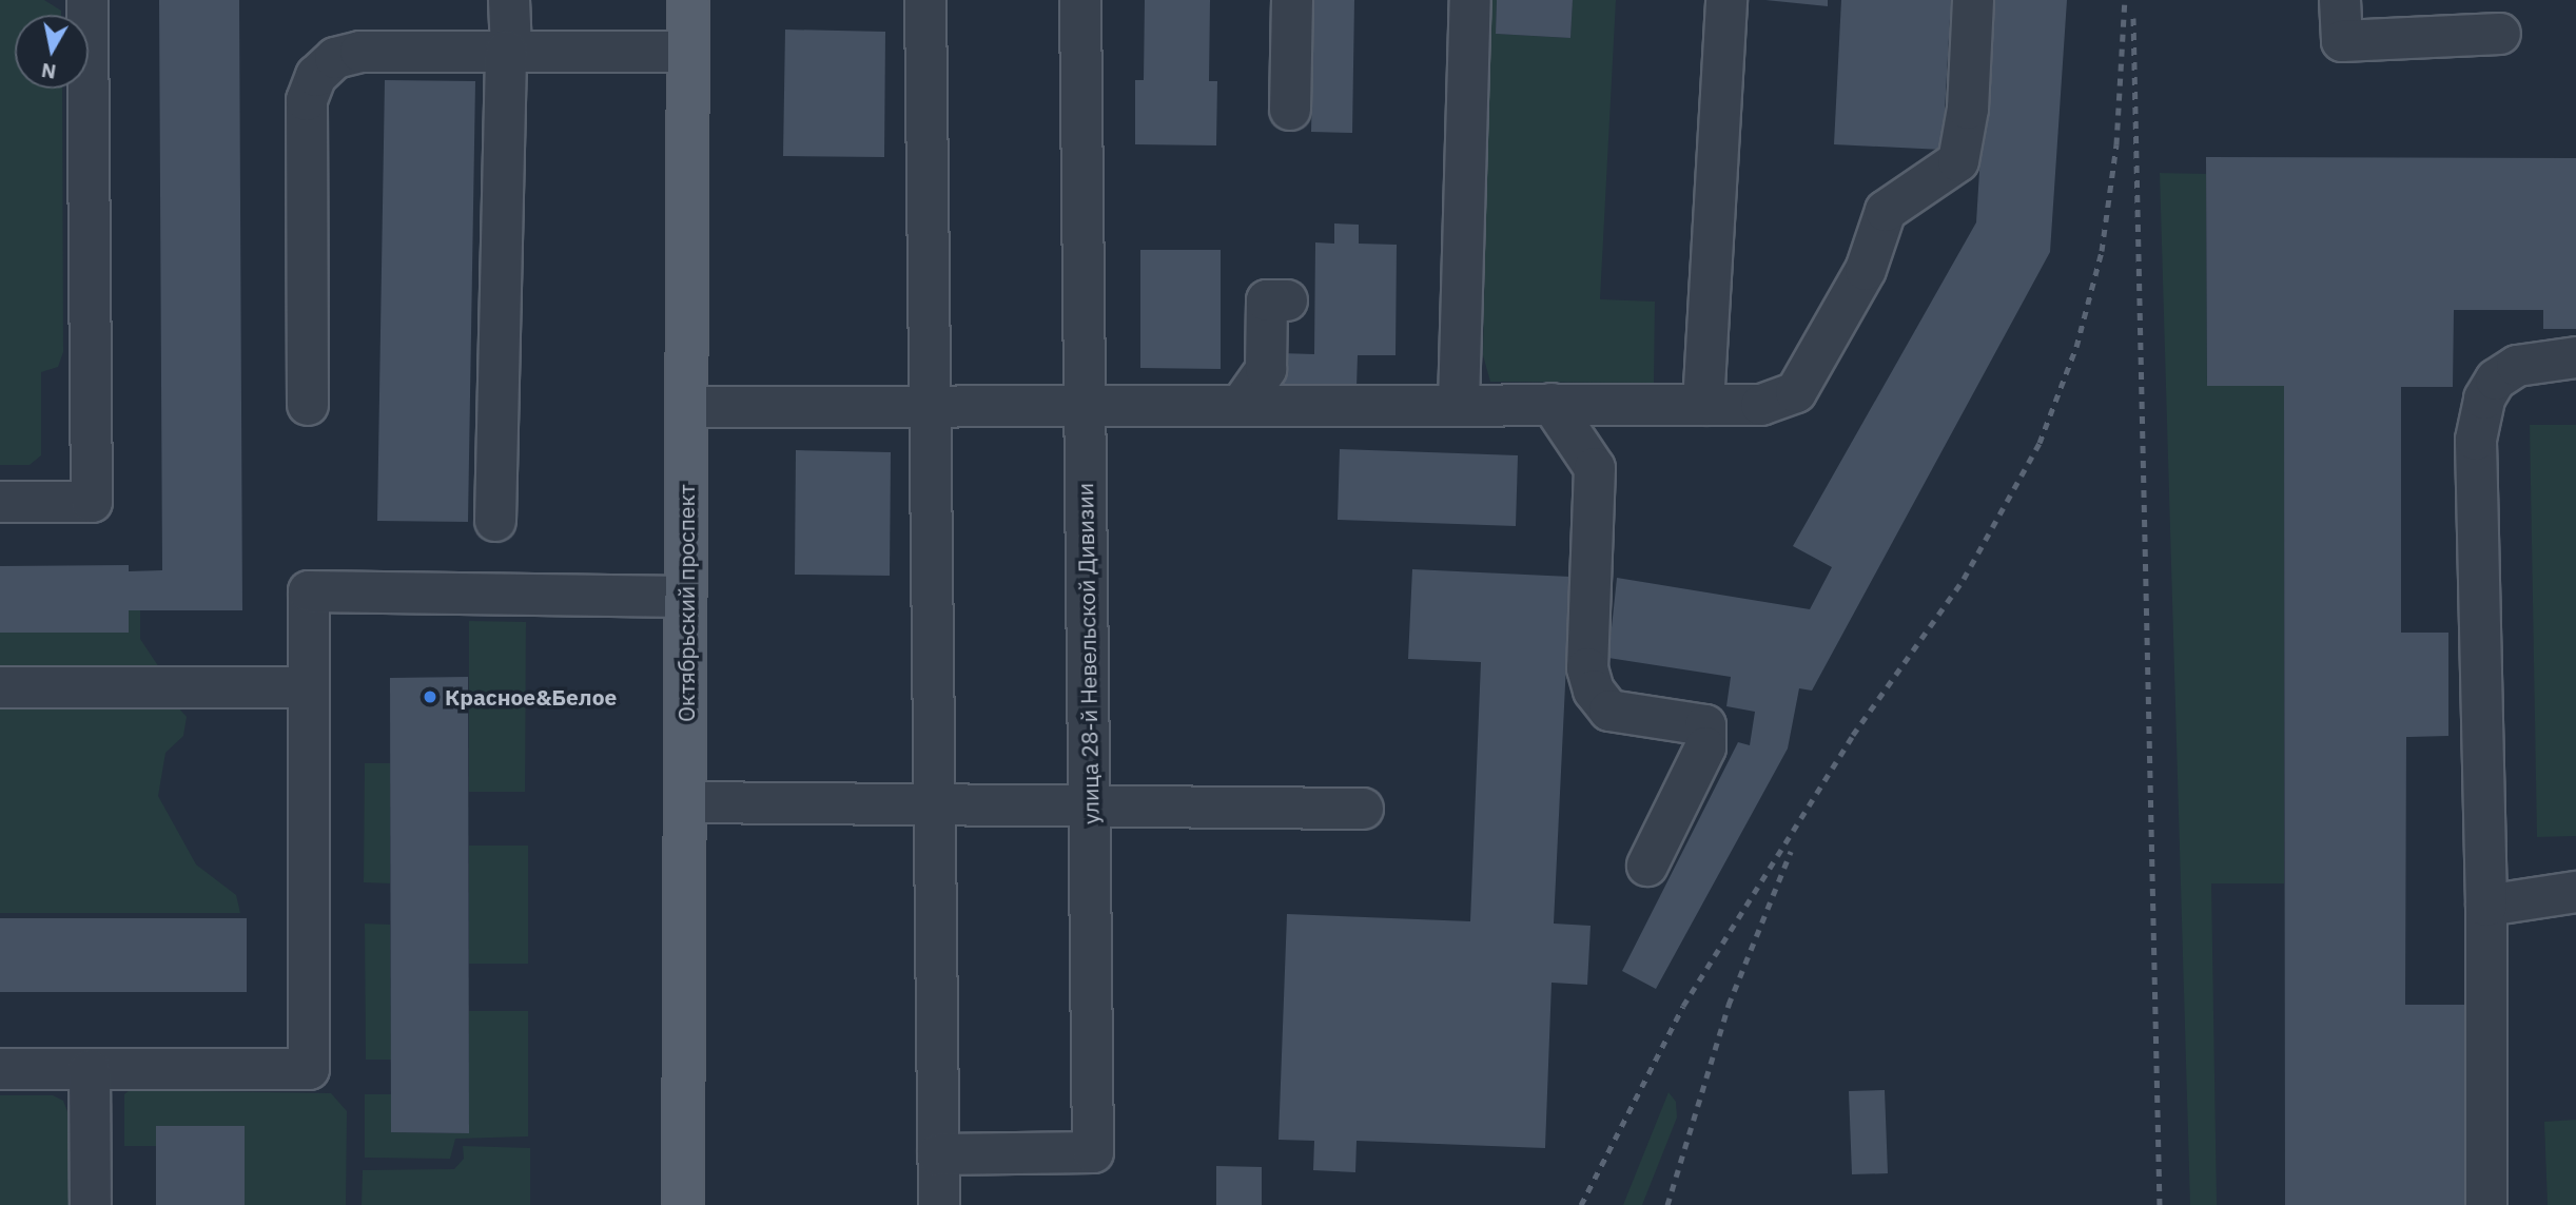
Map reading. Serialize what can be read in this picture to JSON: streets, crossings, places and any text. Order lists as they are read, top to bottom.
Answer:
{
  "streets": {
    "main road": ["Октябрьский проспект"],
    "street": ["улица 28-й Невельской Дивизии"]
  },
  "places": ["Красное&Белое"],
  "north": "bottom"
}
